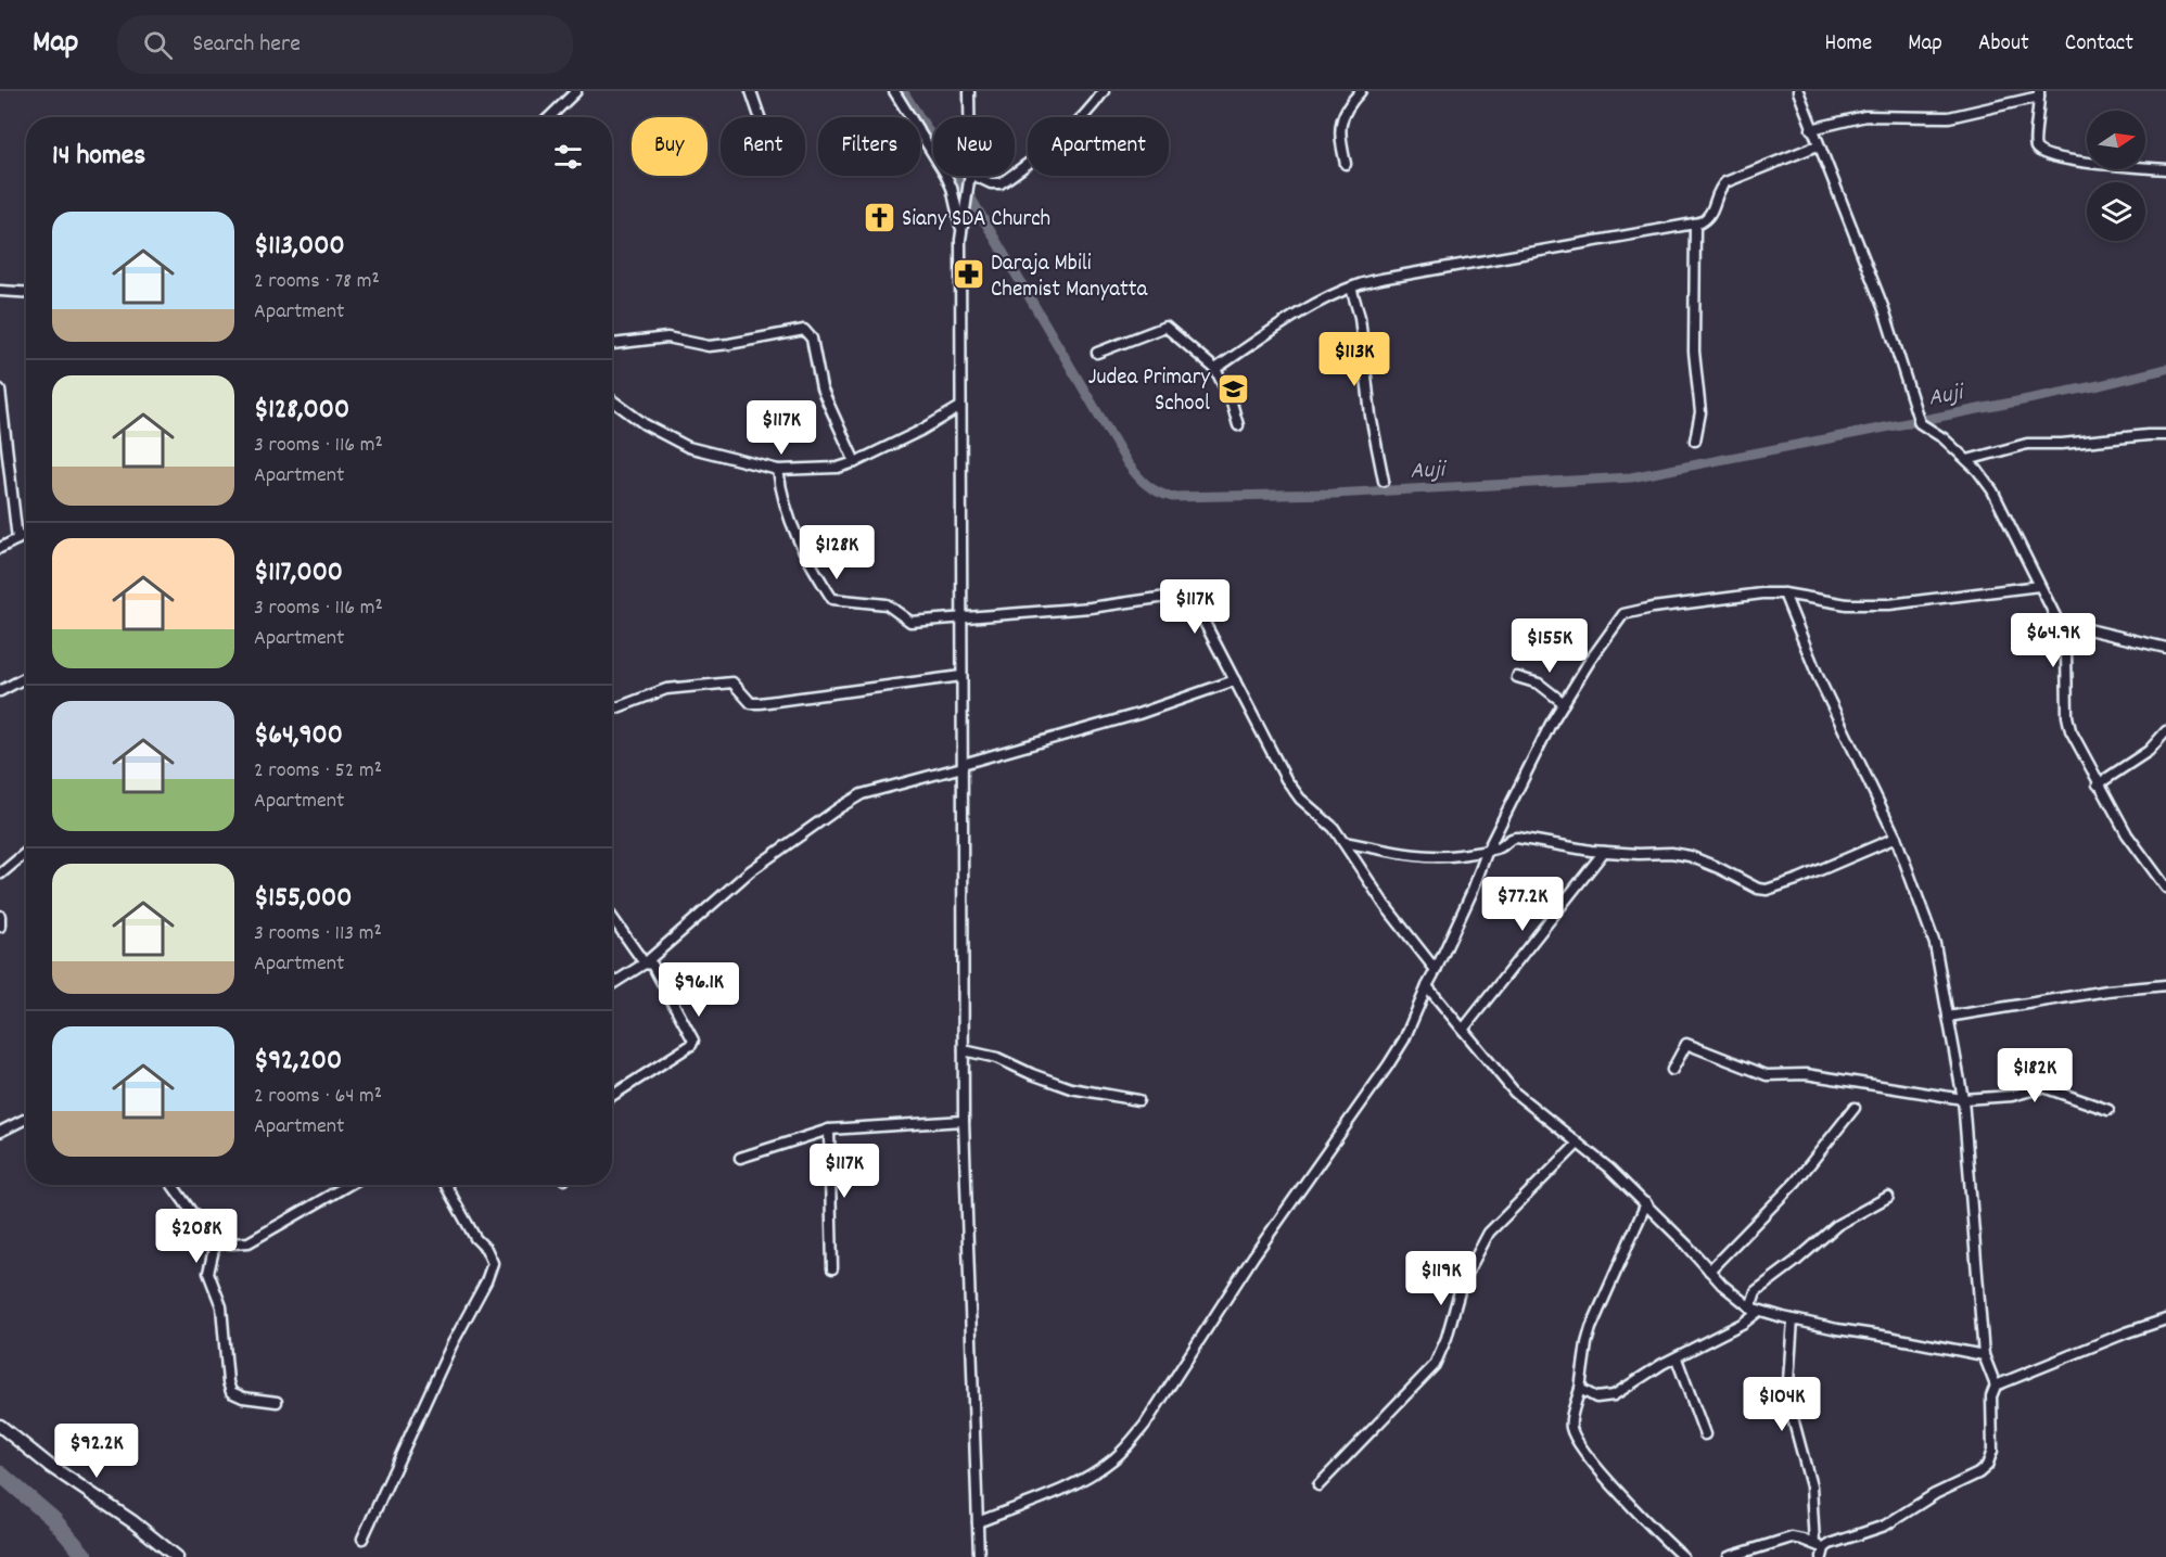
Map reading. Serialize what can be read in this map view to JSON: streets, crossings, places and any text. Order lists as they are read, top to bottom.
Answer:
{
  "water": ["Auji"],
  "places": {
    "church": ["Siany SDA Church"],
    "pharmacy": ["Daraja Mbili Chemist Manyatta"],
    "school or university": ["Judea Primary School"]
  },
  "north": "right",
  "page": {
    "header": "Map",
    "search": "Search here",
    "nav": [
      "Home",
      "Map",
      "About",
      "Contact"
    ],
    "chip": [
      "Buy",
      "Rent",
      "Filters",
      "New",
      "Apartment"
    ],
    "heading": "14 homes",
    "list": [
      {
        "name": "$113,000",
        "note": "2 rooms · 78 m² · Apartment"
      },
      {
        "name": "$128,000",
        "note": "3 rooms · 116 m² · Apartment"
      },
      {
        "name": "$117,000",
        "note": "3 rooms · 116 m² · Apartment"
      },
      {
        "name": "$64,900",
        "note": "2 rooms · 52 m² · Apartment"
      },
      {
        "name": "$155,000",
        "note": "3 rooms · 113 m² · Apartment"
      },
      {
        "name": "$92,200",
        "note": "2 rooms · 64 m² · Apartment"
      }
    ],
    "price": [
      "$113K",
      "$117K",
      "$128K",
      "$117K",
      "$64.9K",
      "$155K",
      "$77.2K",
      "$96.1K",
      "$182K",
      "$117K",
      "$208K",
      "$119K",
      "$104K",
      "$92.2K"
    ]
  }
}
